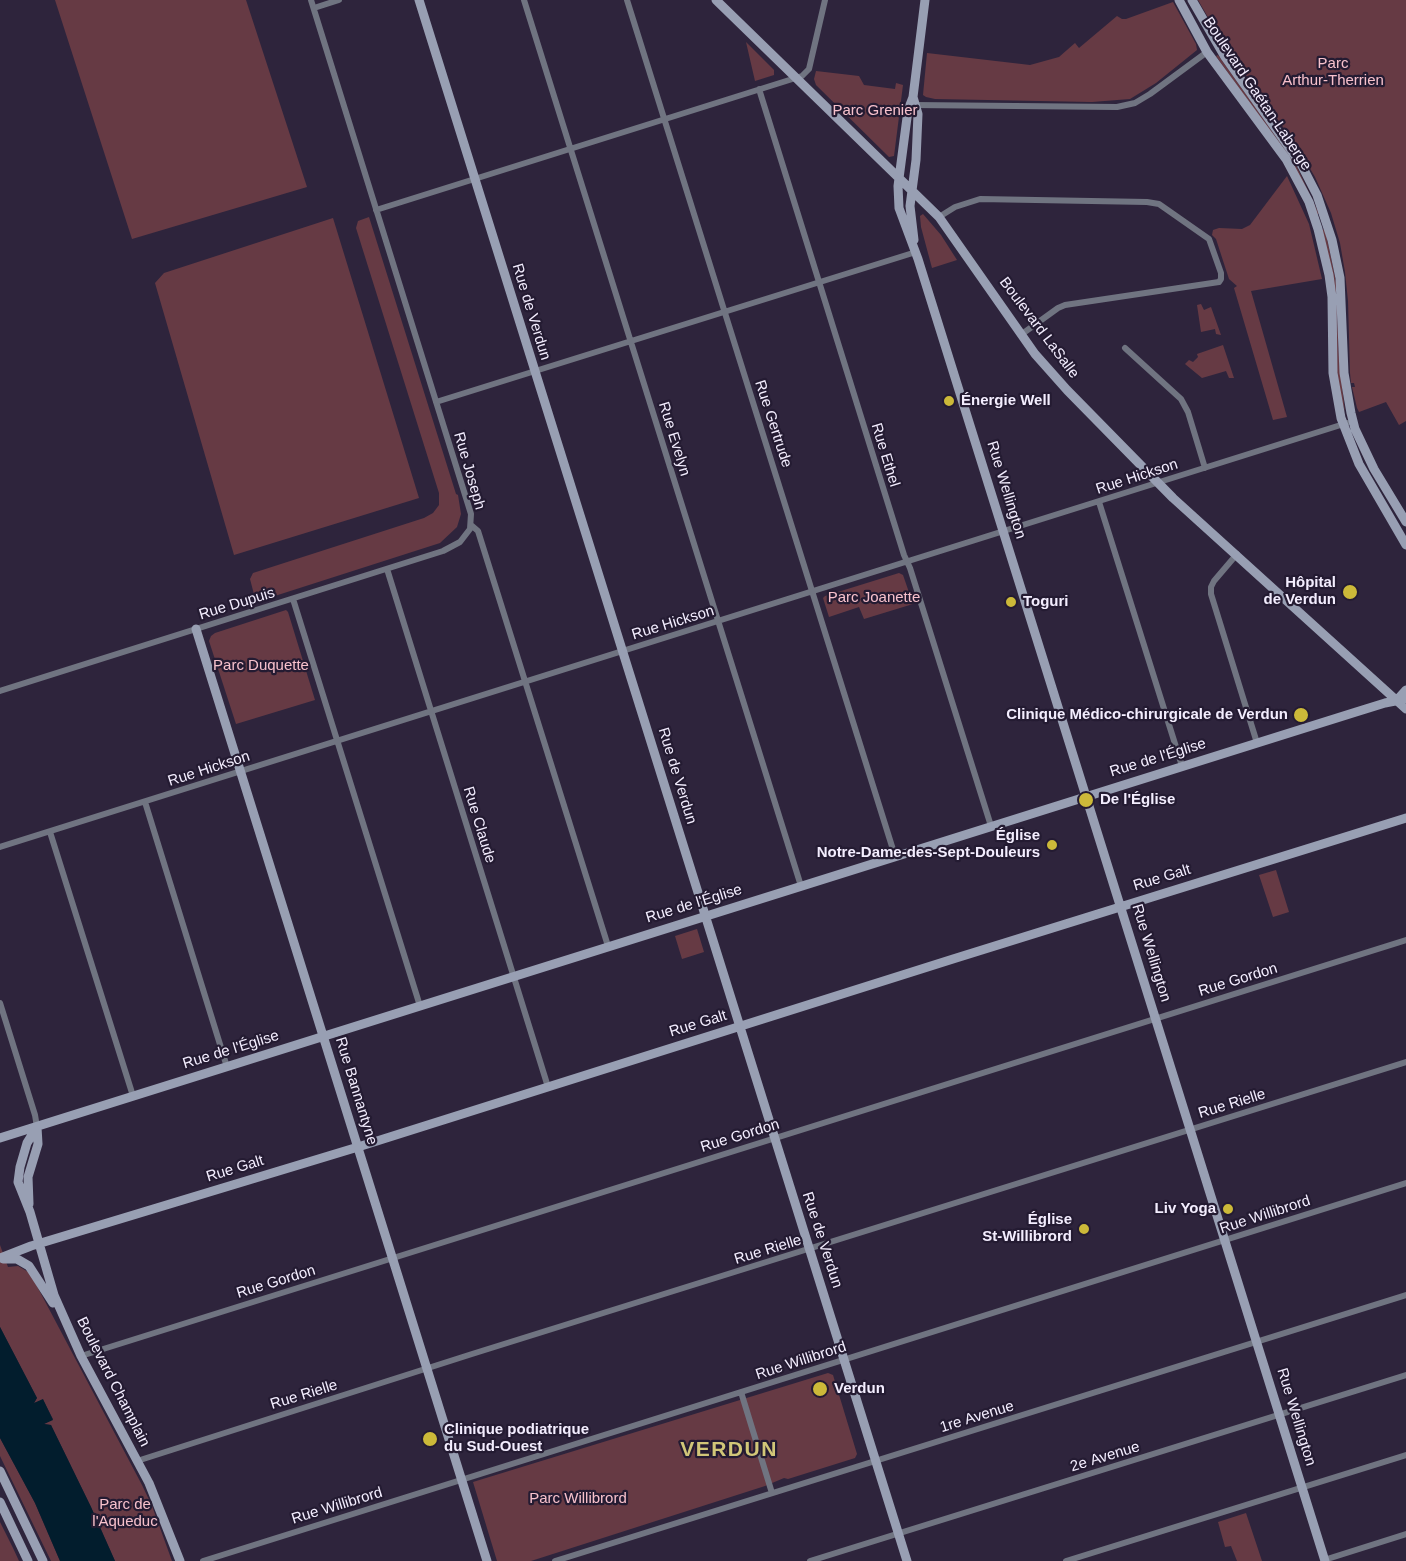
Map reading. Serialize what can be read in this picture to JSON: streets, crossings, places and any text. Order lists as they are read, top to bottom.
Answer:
{
  "streets": {
    "main road": [
      "Boulevard Gaétan-Laberge",
      "Rue de Verdun",
      "Boulevard LaSalle",
      "Rue Wellington",
      "Rue de l'Église",
      "Rue Galt",
      "Rue Bannantyne",
      "Boulevard Champlain"
    ],
    "street": [
      "Rue Gertrude",
      "Rue Evelyn",
      "Rue Ethel",
      "Rue Joseph",
      "Rue Hickson",
      "Rue Dupuis",
      "Rue Claude",
      "Rue Gordon",
      "Rue Rielle",
      "Rue Willibrord",
      "1re Avenue",
      "2e Avenue"
    ]
  },
  "crossings": [
    ["Boulevard Gaétan-Laberge", "Rue Hickson"],
    ["Rue de Verdun", "Rue Hickson"],
    ["Rue de Verdun", "Rue de l'Église"],
    ["Rue de Verdun", "Rue Galt"],
    ["Rue de Verdun", "Rue Gordon"],
    ["Rue de Verdun", "Rue Rielle"],
    ["Rue de Verdun", "Rue Willibrord"],
    ["Rue de Verdun", "1re Avenue"],
    ["Rue de Verdun", "2e Avenue"],
    ["Boulevard LaSalle", "Rue Hickson"],
    ["Boulevard LaSalle", "Rue Wellington"],
    ["Boulevard LaSalle", "Rue de l'Église"],
    ["Rue Gertrude", "Rue Hickson"],
    ["Rue Gertrude", "Rue de l'Église"],
    ["Rue Evelyn", "Rue Hickson"],
    ["Rue Evelyn", "Rue de l'Église"],
    ["Rue Ethel", "Rue Hickson"],
    ["Rue Ethel", "Rue de l'Église"],
    ["Rue Joseph", "Rue Hickson"],
    ["Rue Joseph", "Rue Dupuis"],
    ["Rue Joseph", "Rue de l'Église"],
    ["Rue Hickson", "Rue Wellington"],
    ["Rue Hickson", "Rue Claude"],
    ["Rue Hickson", "Rue Bannantyne"],
    ["Rue Wellington", "Rue de l'Église"],
    ["Rue Wellington", "Rue Galt"],
    ["Rue Wellington", "Rue Gordon"],
    ["Rue Wellington", "Rue Rielle"],
    ["Rue Wellington", "Rue Willibrord"],
    ["Rue Wellington", "1re Avenue"],
    ["Rue Wellington", "2e Avenue"],
    ["Rue Dupuis", "Rue Claude"],
    ["Rue Dupuis", "Rue Bannantyne"],
    ["Rue de l'Église", "Rue Claude"],
    ["Rue de l'Église", "Rue Bannantyne"],
    ["Rue de l'Église", "Boulevard Champlain"],
    ["Rue Claude", "Rue Galt"],
    ["Rue Galt", "Rue Bannantyne"],
    ["Rue Galt", "Boulevard Champlain"],
    ["Rue Gordon", "Rue Bannantyne"],
    ["Rue Gordon", "Boulevard Champlain"],
    ["Rue Bannantyne", "Rue Rielle"],
    ["Rue Bannantyne", "Rue Willibrord"],
    ["Rue Rielle", "Boulevard Champlain"]
  ],
  "districts": ["VERDUN"],
  "parks": [
    "Parc Arthur-Therrien",
    "Parc Grenier",
    "Parc Joanette",
    "Parc Duquette",
    "Parc Willibrord",
    "Parc de l'Aqueduc"
  ],
  "places": [
    "Énergie Well",
    "Hôpital de Verdun",
    "Toguri",
    "Clinique Médico-chirurgicale de Verdun",
    "De l'Église",
    "Église Notre-Dame-des-Sept-Douleurs",
    "Liv Yoga",
    "Église St-Willibrord",
    "Verdun",
    "Clinique podiatrique du Sud-Ouest"
  ]
}
